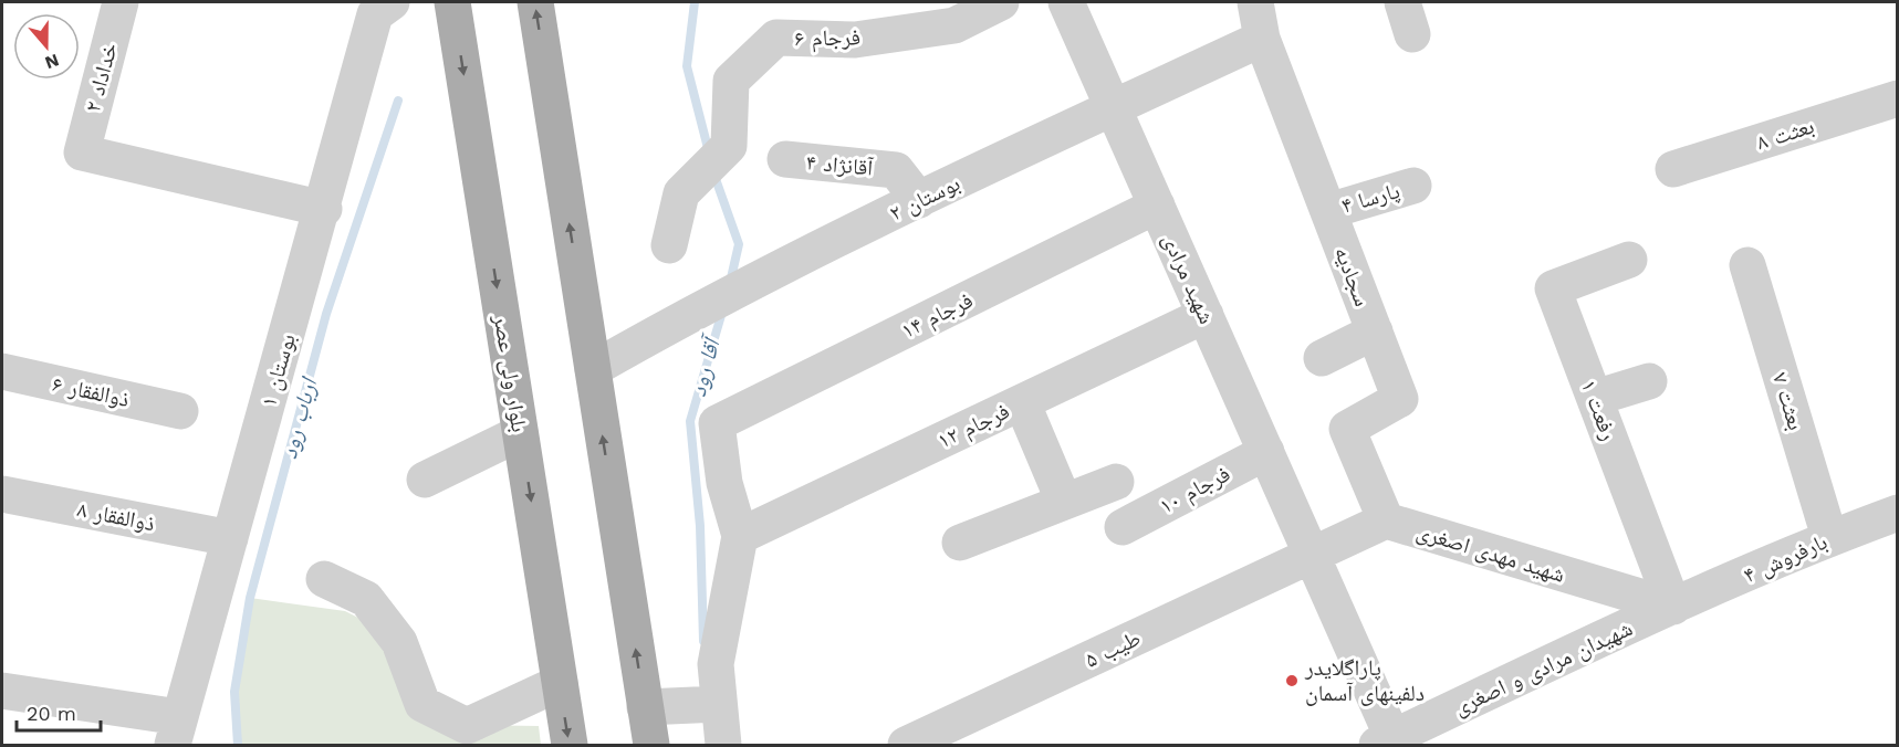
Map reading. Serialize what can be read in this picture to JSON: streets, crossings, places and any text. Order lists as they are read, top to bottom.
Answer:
{
  "streets": {
    "main road": ["بلوار ولی عصر"],
    "street": [
      "فرجام ۶",
      "خداداد ۲",
      "بعثت ۸",
      "آقانژاد ۴",
      "بوستان ۲",
      "پارسا ۴",
      "سجادیه",
      "شهید مرادی",
      "فرجام ۱۴",
      "بوستان ۱",
      "ذوالفقار ۶",
      "بعثت ۷",
      "رفعت ۱",
      "فرجام ۱۲",
      "فرجام ۱۰",
      "ذوالفقار ۸",
      "شهید مهدی اصغری",
      "بارفروش ۴",
      "طیب ۵",
      "شهیدان مرادی و اصغری"
    ]
  },
  "crossings": [
    ["خداداد ۲", "بوستان ۱"],
    ["آقانژاد ۴", "بوستان ۲"],
    ["بوستان ۲", "سجادیه"],
    ["بوستان ۲", "شهید مرادی"],
    ["پارسا ۴", "سجادیه"],
    ["سجادیه", "شهید مهدی اصغری"],
    ["شهید مرادی", "فرجام ۱۴"],
    ["شهید مرادی", "فرجام ۱۲"],
    ["شهید مرادی", "فرجام ۱۰"],
    ["شهید مرادی", "طیب ۵"],
    ["شهید مرادی", "شهیدان مرادی و اصغری"],
    ["فرجام ۱۴", "فرجام ۱۲"],
    ["بوستان ۱", "ذوالفقار ۸"],
    ["بعثت ۷", "بارفروش ۴"],
    ["رفعت ۱", "شهید مهدی اصغری"],
    ["رفعت ۱", "بارفروش ۴"],
    ["رفعت ۱", "شهیدان مرادی و اصغری"],
    ["شهید مهدی اصغری", "بارفروش ۴"],
    ["شهید مهدی اصغری", "شهیدان مرادی و اصغری"],
    ["بارفروش ۴", "شهیدان مرادی و اصغری"]
  ],
  "water": ["آقا رود", "ارباب رود"],
  "places": ["پاراگلایدر دلفینهای آسمان"],
  "scale_bar": "20 m",
  "north": "bottom"
}
